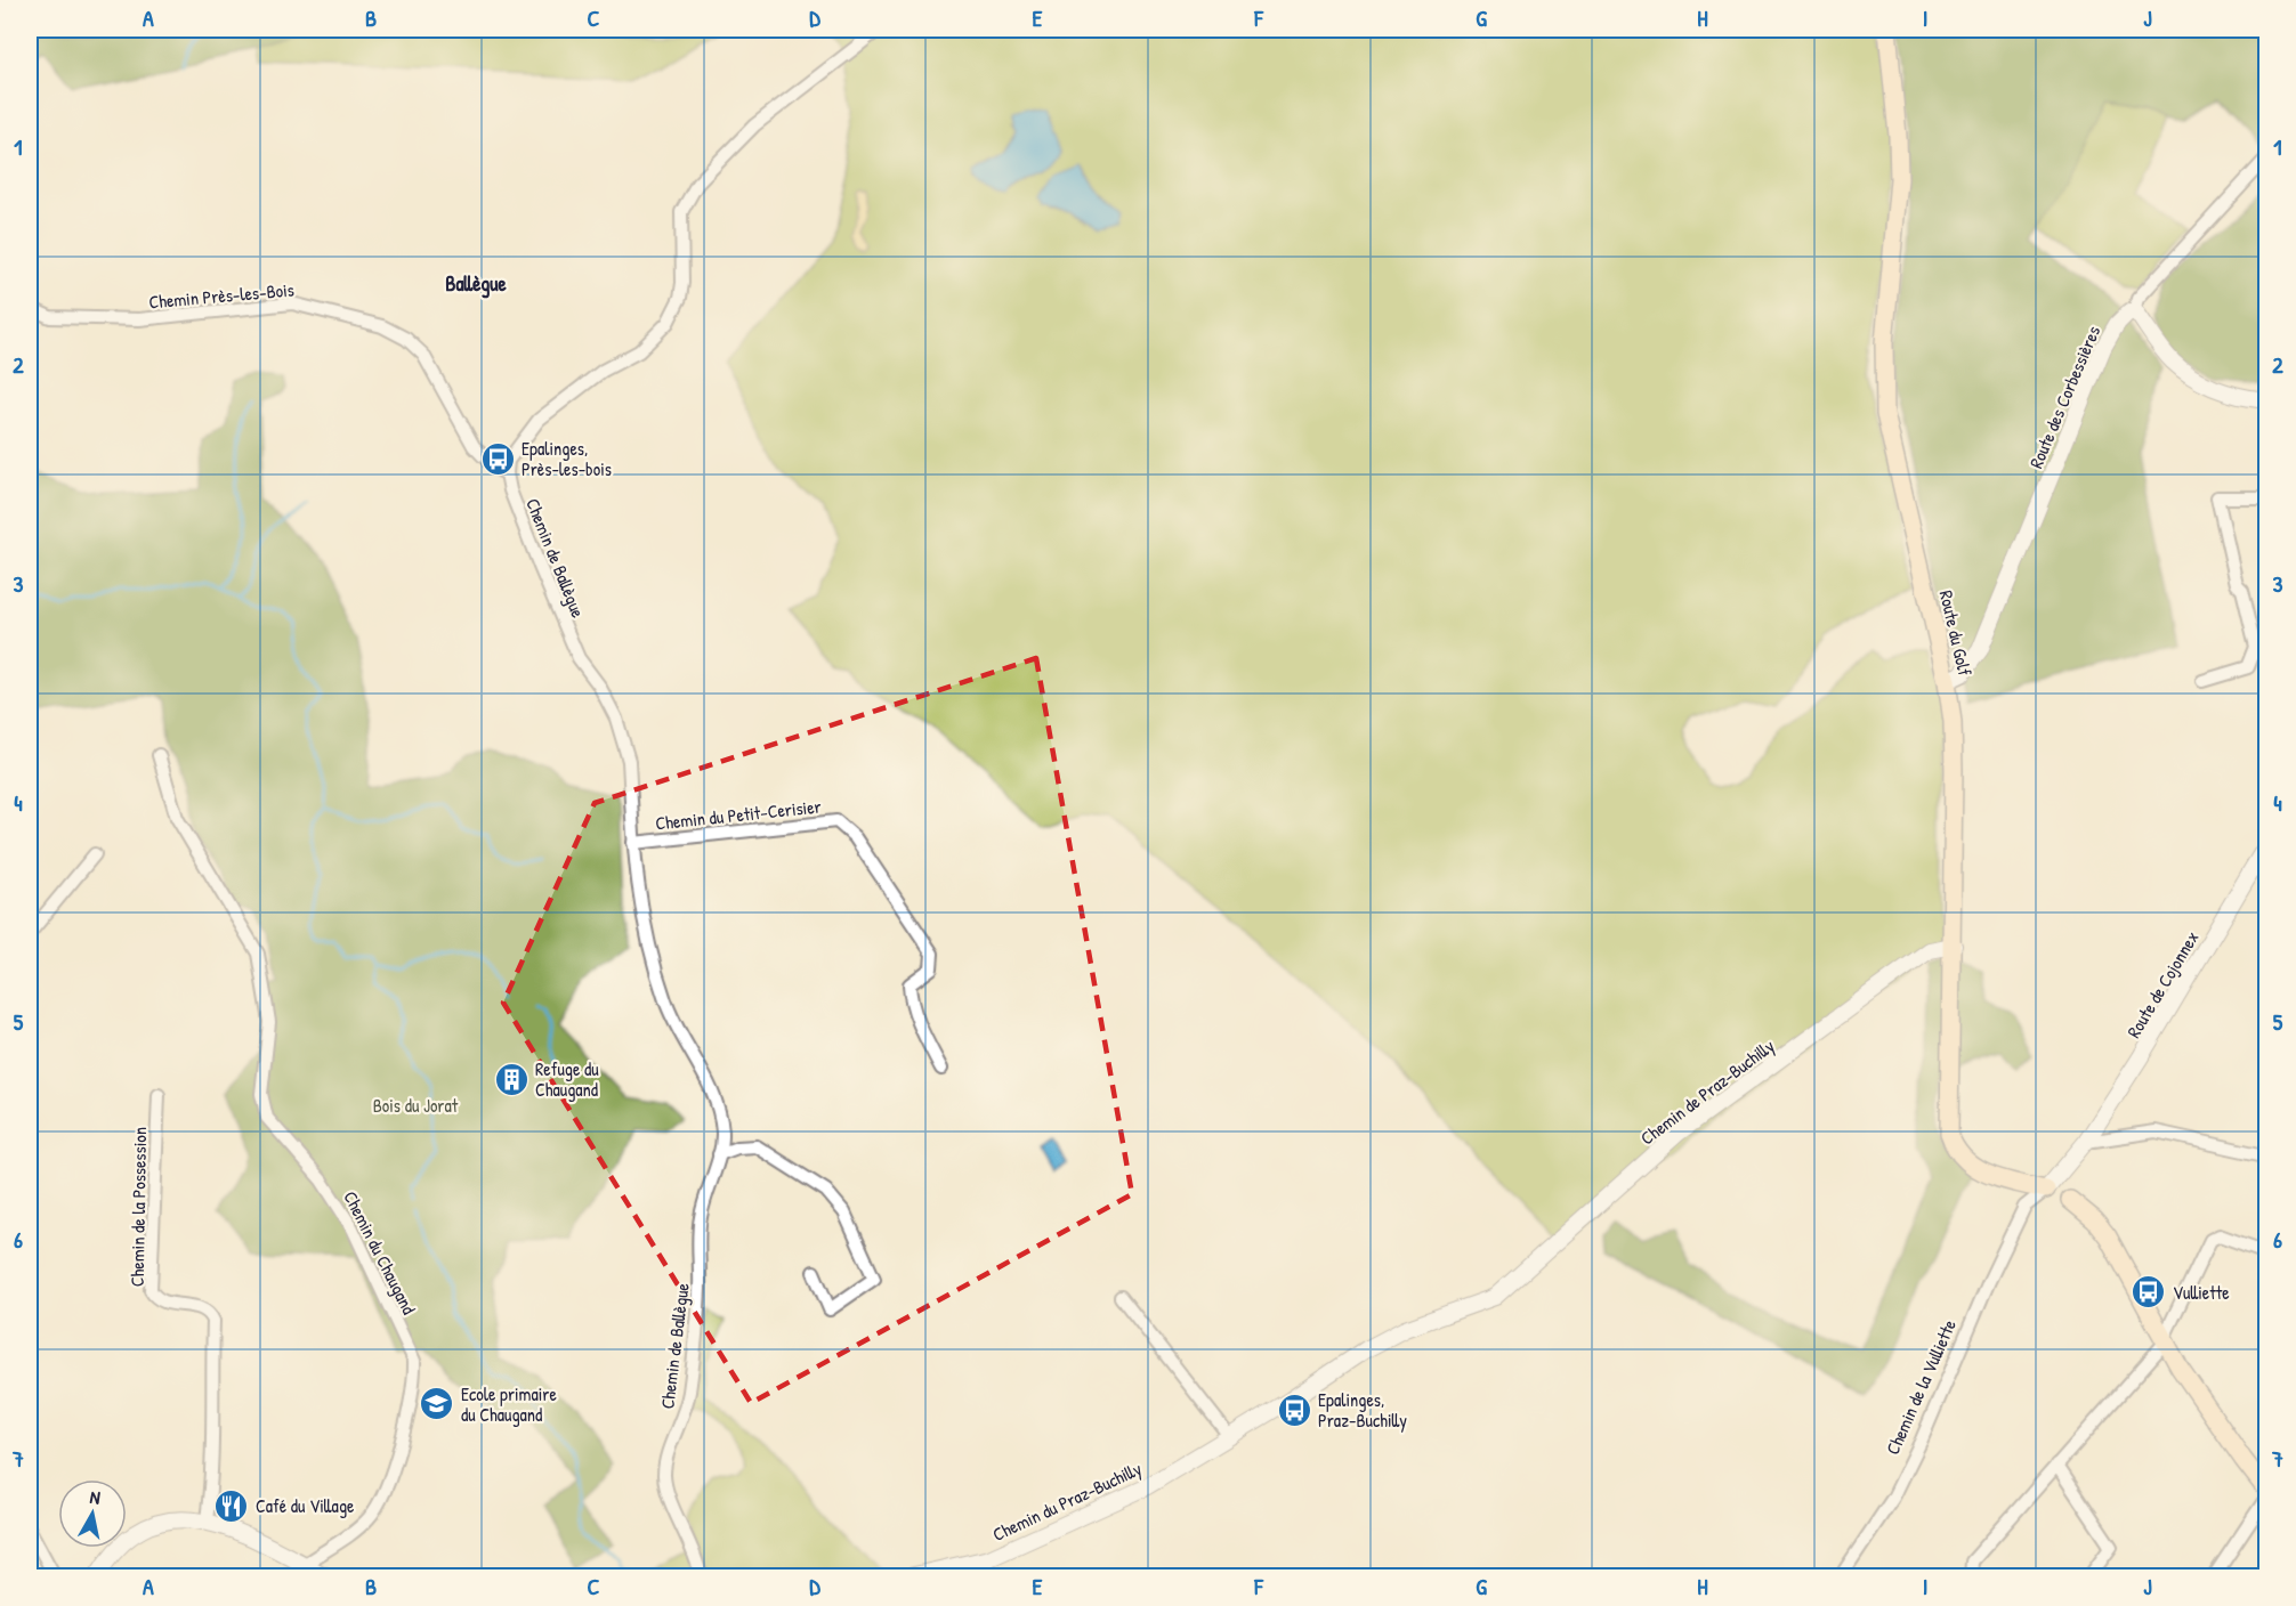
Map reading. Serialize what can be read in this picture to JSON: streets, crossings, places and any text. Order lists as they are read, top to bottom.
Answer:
{
  "streets": {
    "main road": ["Route du Golf"],
    "street": [
      "Chemin Près-les-Bois",
      "Route des Corbessières",
      "Chemin de Ballègue",
      "Chemin du Petit-Cerisier",
      "Route de Cojonnex",
      "Chemin de Praz-Buchilly",
      "Chemin de la Possession",
      "Chemin du Chaugand",
      "Chemin de la Vulliette",
      "Chemin du Praz-Buchilly"
    ]
  },
  "crossings": [
    ["Chemin Près-les-Bois", "Chemin de Ballègue"],
    ["Route des Corbessières", "Route du Golf"],
    ["Chemin de Ballègue", "Chemin du Petit-Cerisier"],
    ["Route du Golf", "Route de Cojonnex"],
    ["Route du Golf", "Chemin de Praz-Buchilly"],
    ["Route du Golf", "Chemin de la Vulliette"],
    ["Route de Cojonnex", "Chemin de la Vulliette"],
    ["Chemin de Praz-Buchilly", "Chemin du Praz-Buchilly"]
  ],
  "districts": ["Ballègue"],
  "parks": ["Bois du Jorat"],
  "places": {
    "bus stop": ["Epalinges, Près-les-bois", "Vulliette", "Epalinges, Praz-Buchilly"],
    "building": ["Refuge du Chaugand"],
    "school or university": ["Ecole primaire du Chaugand"],
    "restaurant": ["Café du Village"]
  },
  "north": "top",
  "grid": {
    "columns": [
      "A",
      "B",
      "C",
      "D",
      "E",
      "F",
      "G",
      "H",
      "I",
      "J"
    ],
    "rows": [
      "1",
      "2",
      "3",
      "4",
      "5",
      "6",
      "7"
    ]
  }
}
